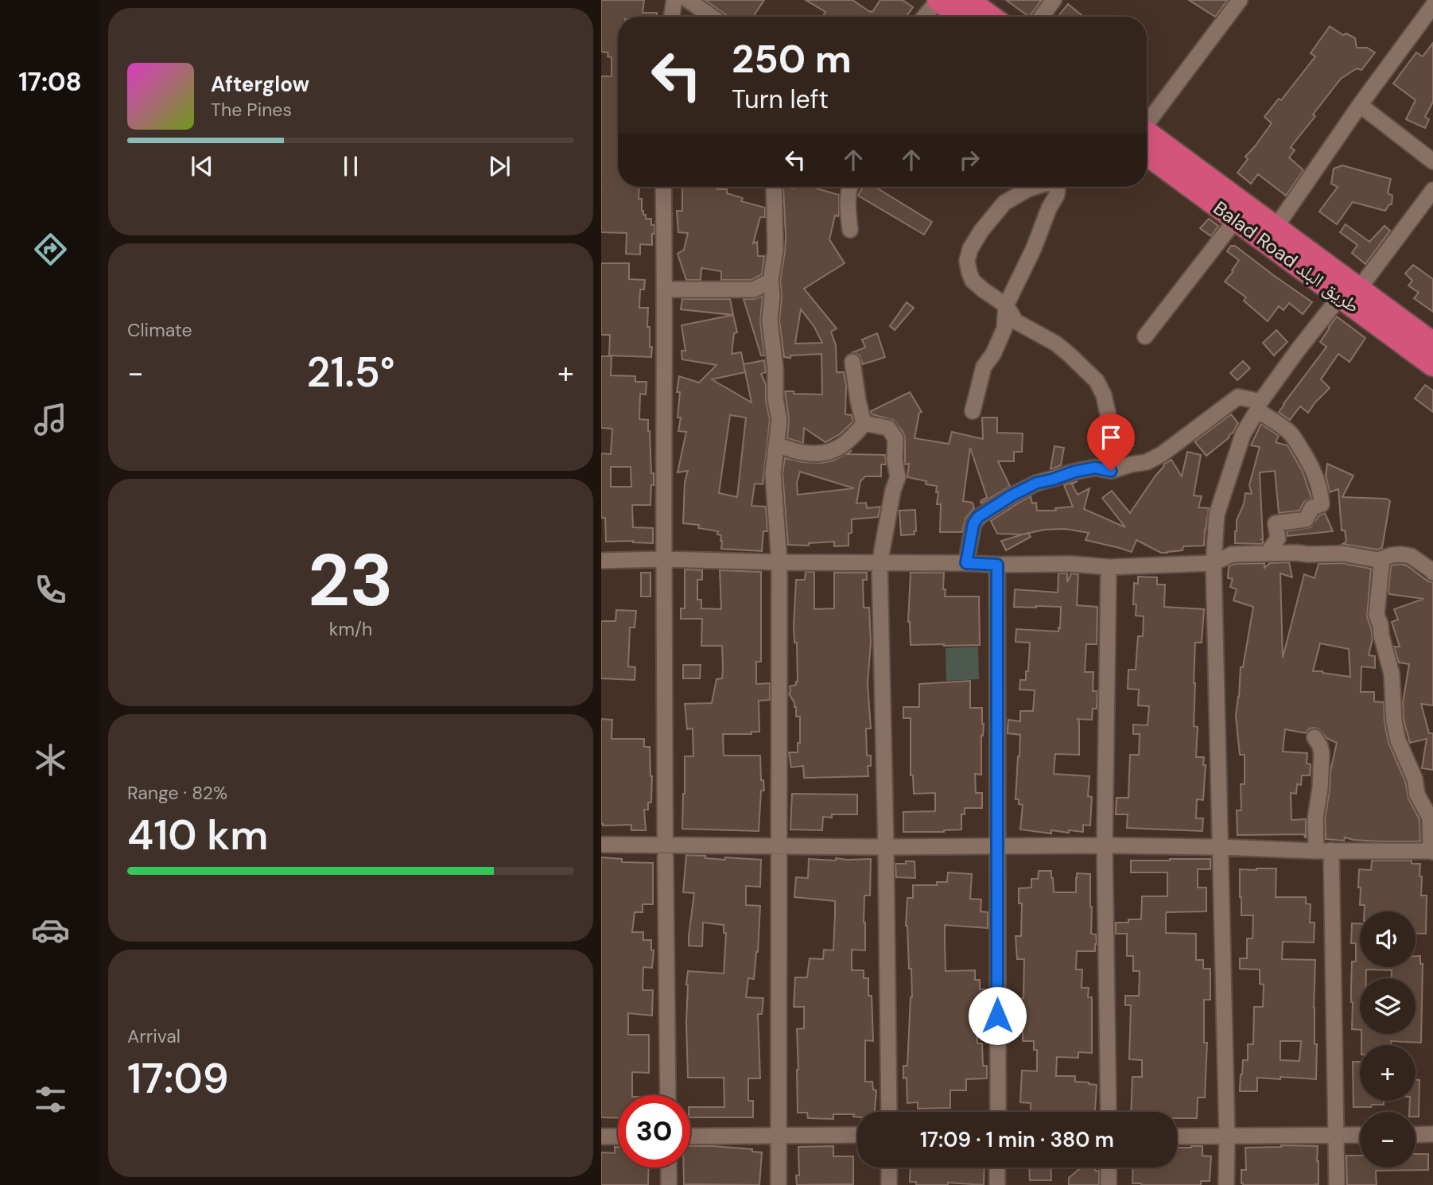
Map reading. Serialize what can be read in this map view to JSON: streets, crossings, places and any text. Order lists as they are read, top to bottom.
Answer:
{
  "streets": {
    "highway": ["Balad Road طريق البلد"]
  },
  "page": {
    "tabs": "17:08",
    "turn": ["250 m", "Turn left"],
    "song": ["Afterglow", "The Pines"],
    "tile": [
      "Climate",
      ["23", "km/h"],
      ["Range · 82%", "410 km"],
      ["Arrival", "17:09"]
    ],
    "heat": ["−", "21.5°", "+"],
    "map_buttons": ["+", "−"],
    "limit": "30",
    "trip": "17:09 · 1 min · 380 m"
  }
}
